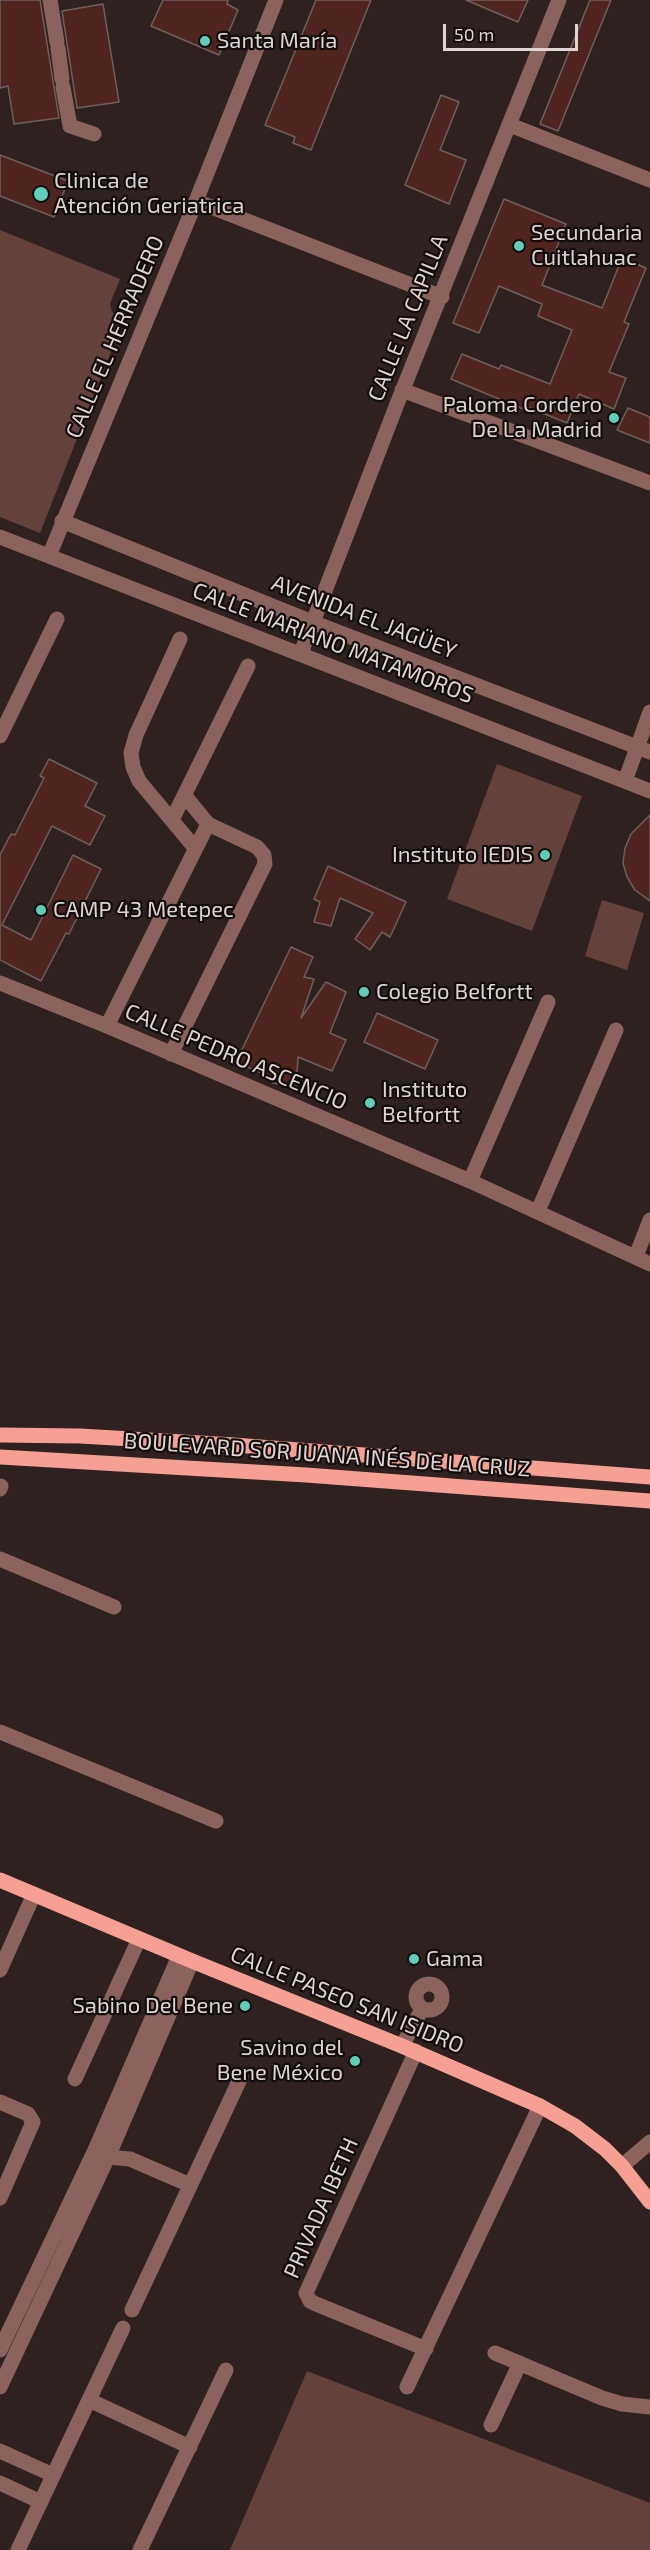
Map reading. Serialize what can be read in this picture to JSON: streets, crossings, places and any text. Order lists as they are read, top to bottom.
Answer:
{
  "streets": {
    "main road": ["BOULEVARD SOR JUANA INÉS DE LA CRUZ", "CALLE PASEO SAN ISIDRO"],
    "street": [
      "CALLE LA CAPILLA",
      "CALLE EL HERRADERO",
      "AVENIDA EL JAGÜEY",
      "CALLE MARIANO MATAMOROS",
      "CALLE PEDRO ASCENCIO",
      "PRIVADA IBETH"
    ]
  },
  "crossings": [
    ["CALLE LA CAPILLA", "AVENIDA EL JAGÜEY"],
    ["CALLE LA CAPILLA", "CALLE MARIANO MATAMOROS"],
    ["CALLE EL HERRADERO", "AVENIDA EL JAGÜEY"],
    ["CALLE EL HERRADERO", "CALLE MARIANO MATAMOROS"],
    ["CALLE PASEO SAN ISIDRO", "PRIVADA IBETH"]
  ],
  "places": [
    "Santa María",
    "Clinica de Atención Geriatrica",
    "Secundaria Cuitlahuac",
    "Paloma Cordero De La Madrid",
    "Instituto IEDIS",
    "CAMP 43 Metepec",
    "Colegio Belfortt",
    "Instituto Belfortt",
    "Gama",
    "Sabino Del Bene",
    "Savino del Bene México"
  ],
  "scale_bar": "50 m"
}
